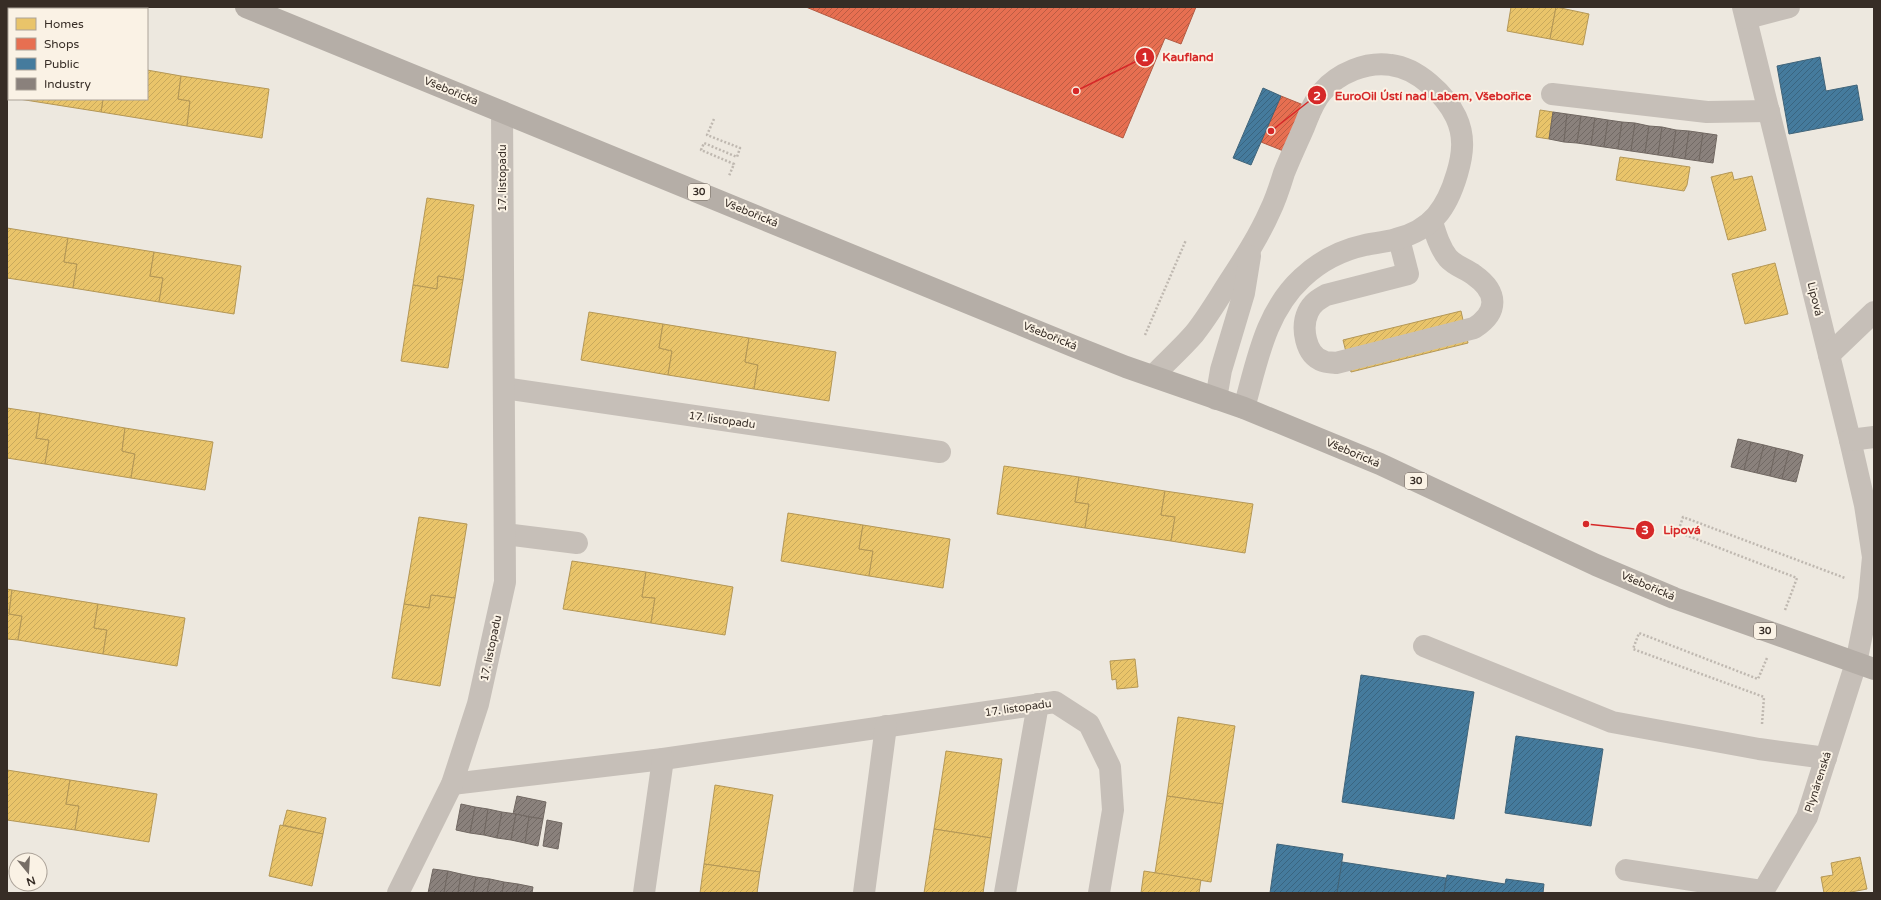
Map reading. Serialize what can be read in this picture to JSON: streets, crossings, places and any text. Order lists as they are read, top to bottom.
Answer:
{
  "streets": {
    "main road": ["Všebořická", "30"],
    "street": ["17. listopadu", "Lipová", "Plynárenská"]
  },
  "crossings": [
    ["Všebořická", "17. listopadu"],
    ["Všebořická", "Lipová"],
    ["Všebořická", "Plynárenská"],
    ["Lipová", "Plynárenská"]
  ],
  "places": ["Kaufland", "EuroOil Ústí nad Labem, Všebořice", "Lipová"],
  "legend": [
    "Homes",
    "Shops",
    "Public",
    "Industry"
  ],
  "north": "bottom"
}
